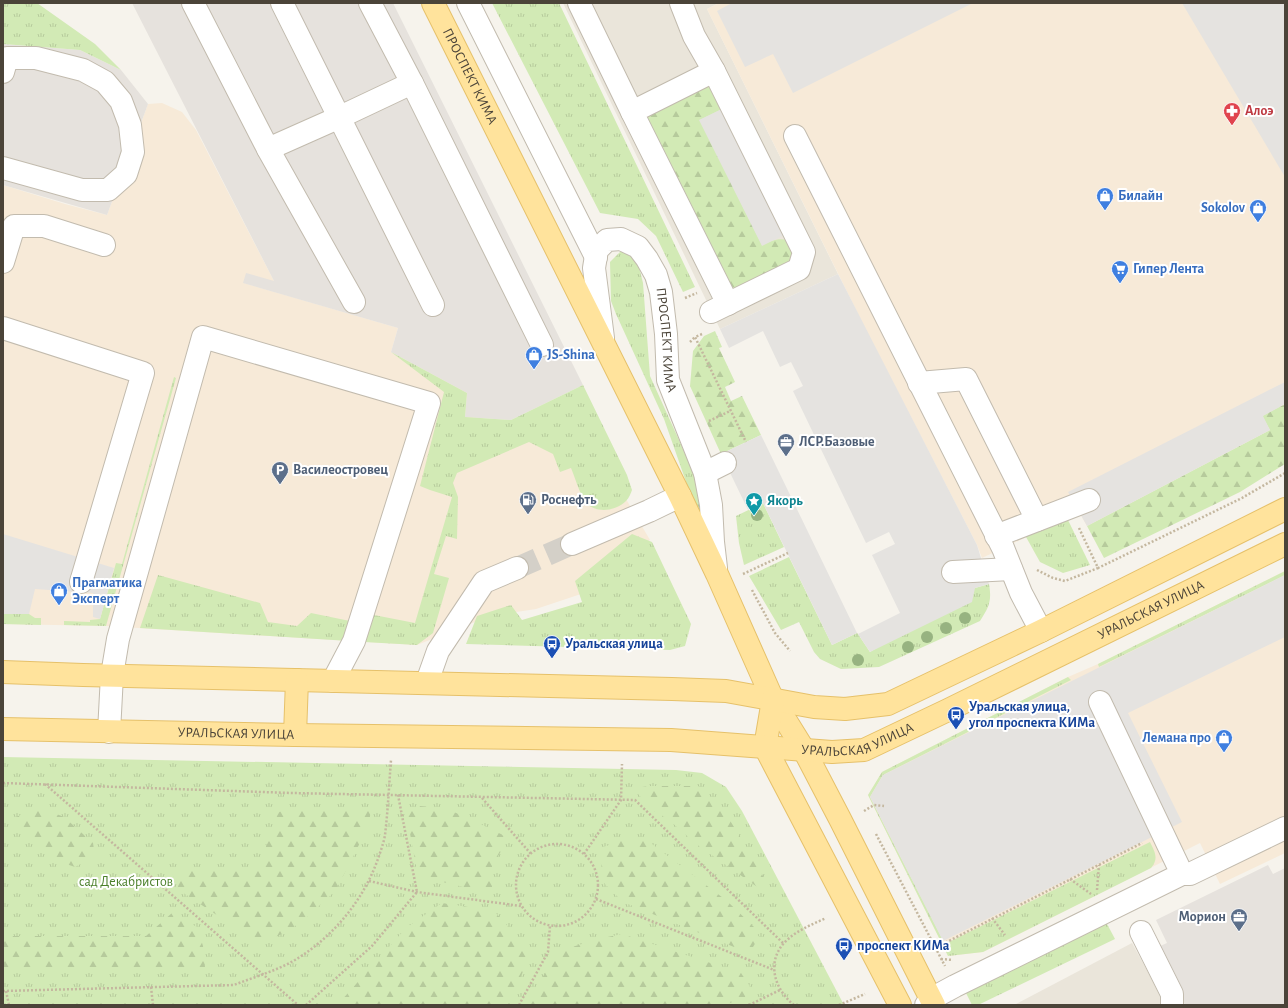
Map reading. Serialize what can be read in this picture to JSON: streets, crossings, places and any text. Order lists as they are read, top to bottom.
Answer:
{
  "streets": {
    "main road": ["ПРОСПЕКТ КИМА", "УРАЛЬСКАЯ УЛИЦА"]
  },
  "crossings": [
    ["ПРОСПЕКТ КИМА", "УРАЛЬСКАЯ УЛИЦА"]
  ],
  "parks": ["сад Декабристов"],
  "places": {
    "pharmacy": ["Алоэ"],
    "shop": [
      "Билайн",
      "Sokolov",
      "JS-Shina",
      "Прагматика Эксперт",
      "Лемана про"
    ],
    "supermarket": ["Гипер Лента"],
    "office": ["ЛСР.Базовые", "Морион"],
    "parking": ["Василеостровец"],
    "fuel station": ["Роснефть"],
    "place": ["Якорь"],
    "bus stop": ["Уральская улица", "Уральская улица, угол проспекта КИМа", "проспект КИМа"]
  }
}
